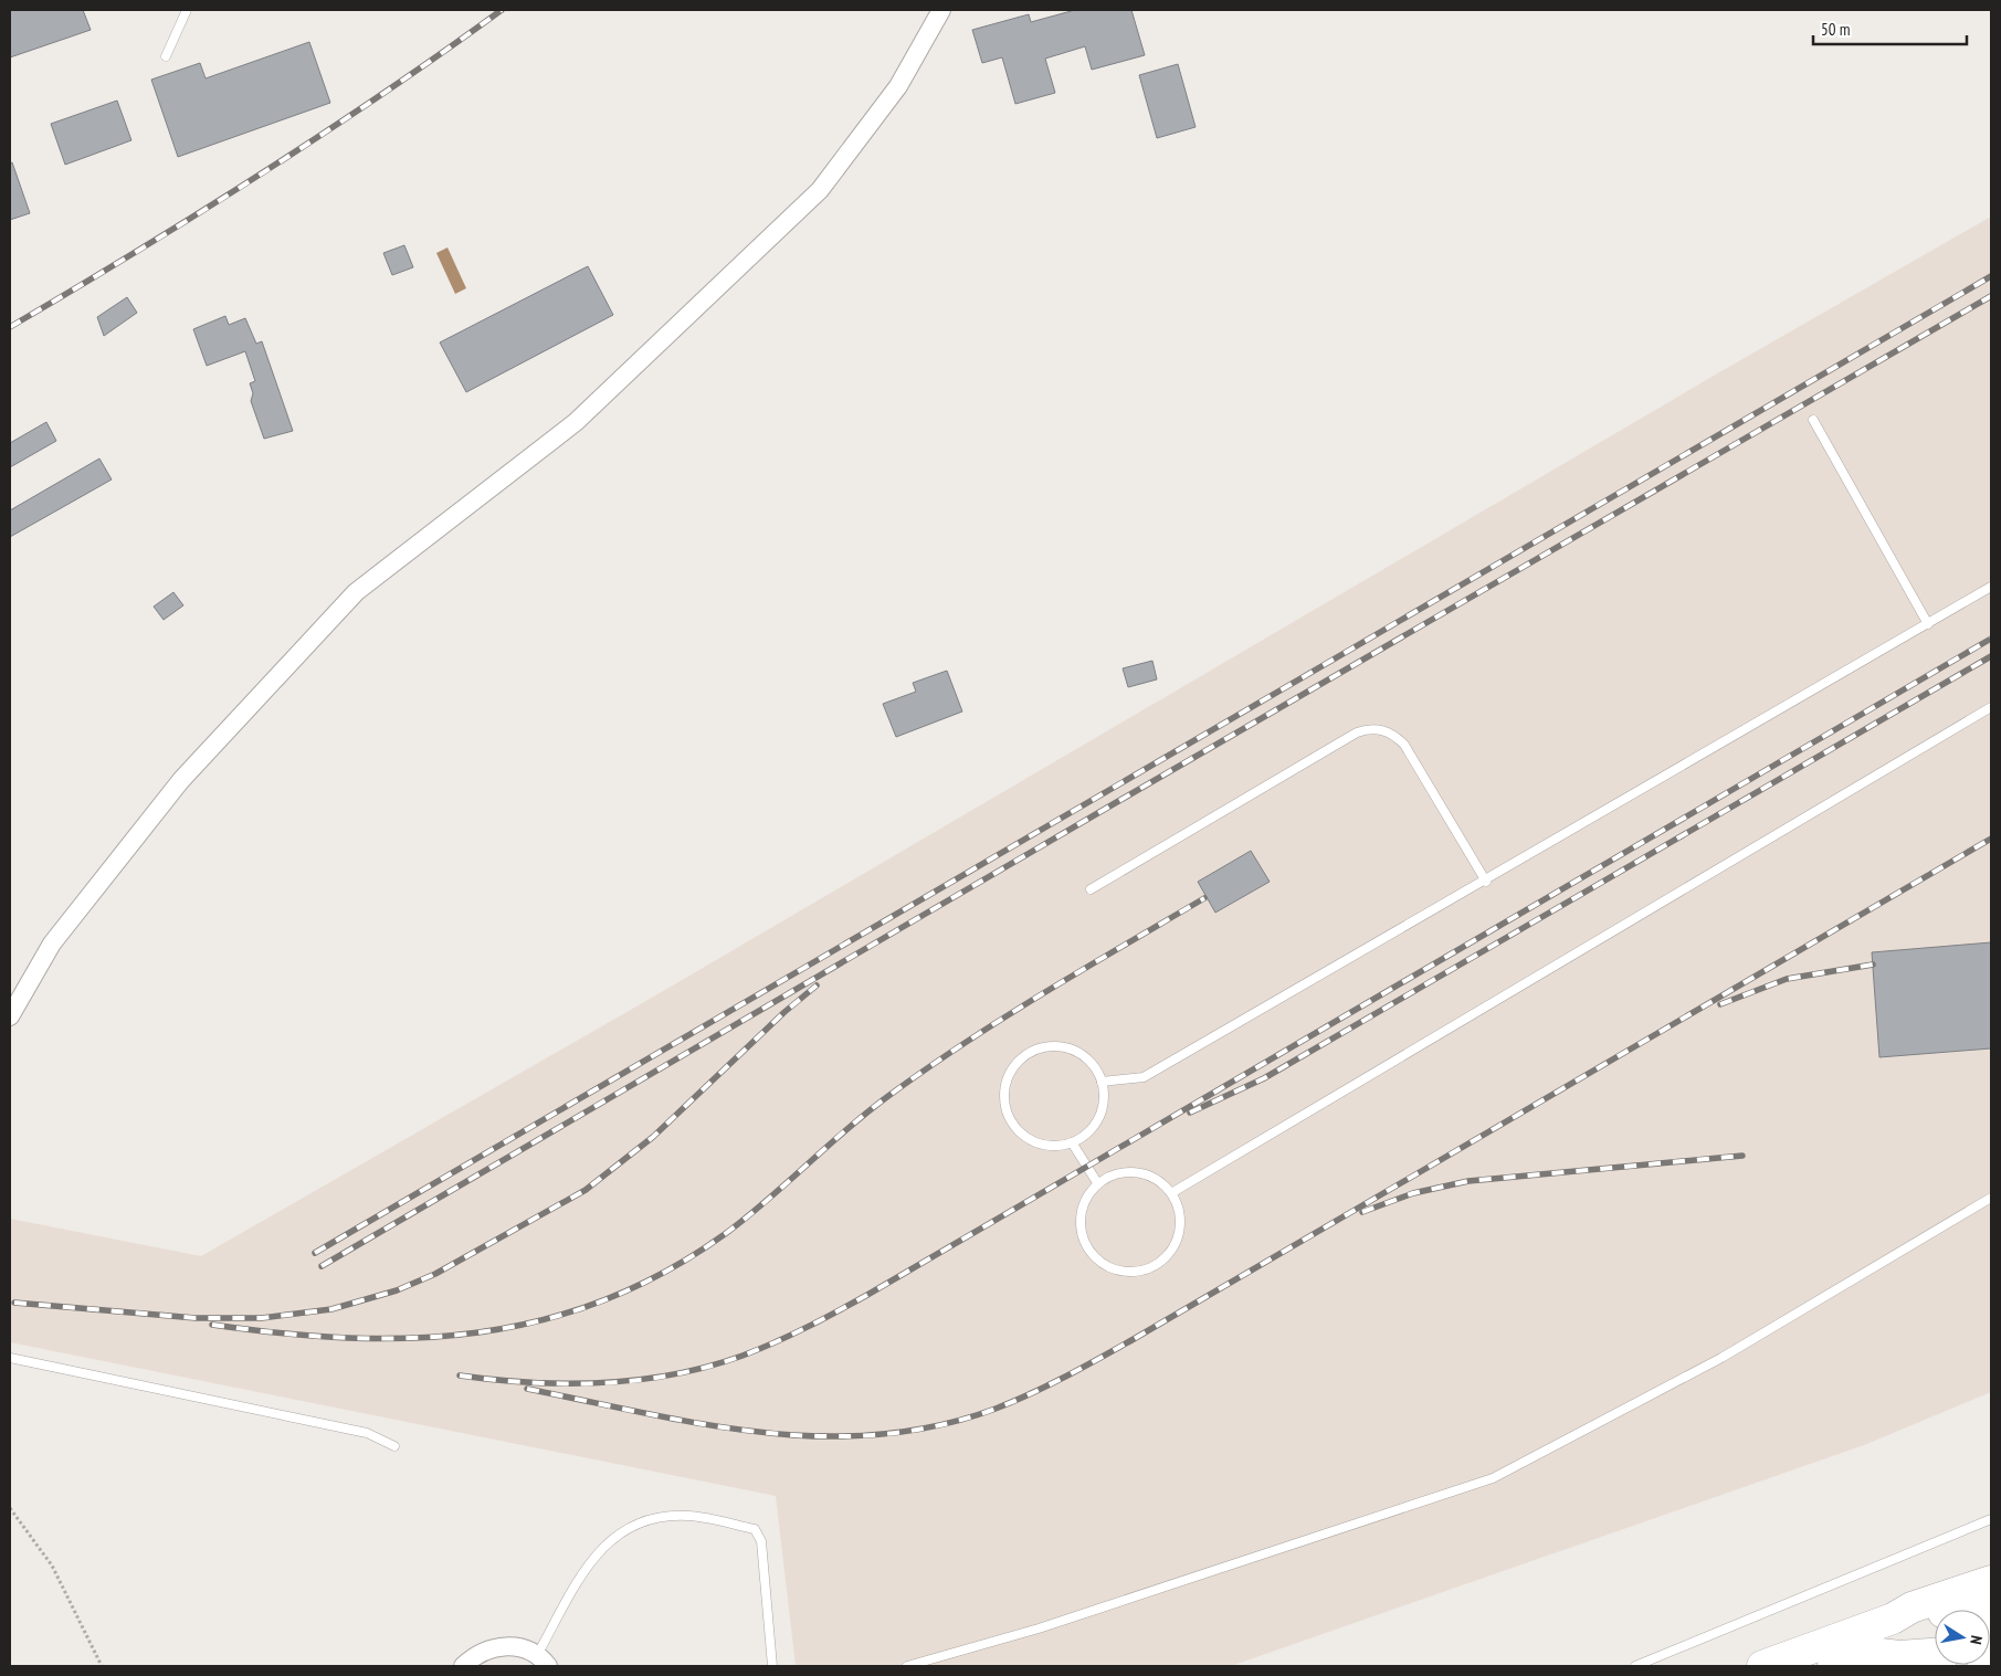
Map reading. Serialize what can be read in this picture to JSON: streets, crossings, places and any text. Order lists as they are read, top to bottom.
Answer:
{
  "scale_bar": "50 m",
  "north": "right"
}
